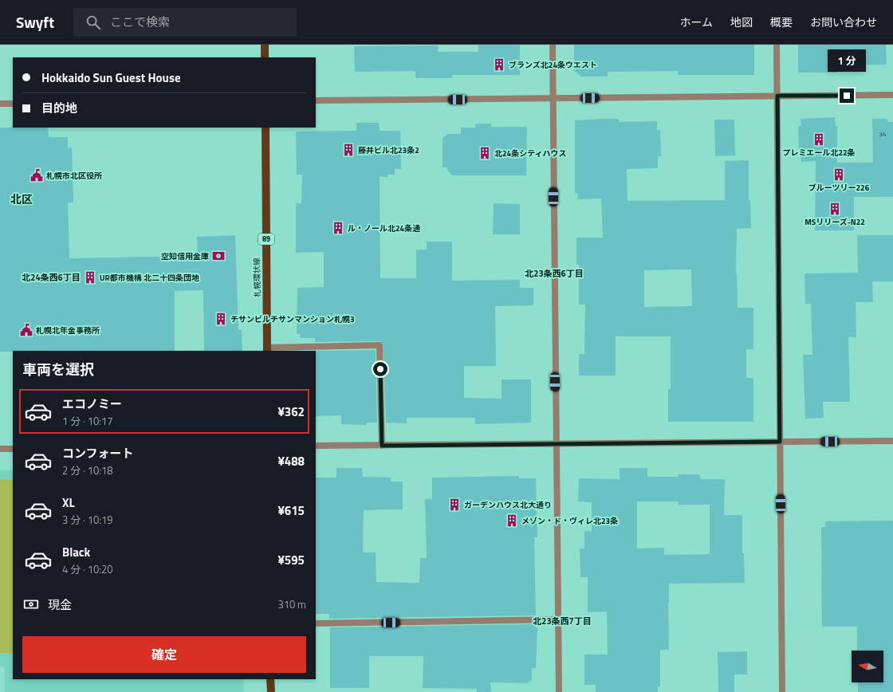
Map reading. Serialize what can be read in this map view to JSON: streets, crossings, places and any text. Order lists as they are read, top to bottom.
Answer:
{
  "streets": {
    "main road": ["89", "札幌環状線"]
  },
  "districts": [
    "北区",
    "北23条西6丁目",
    "北24条西6丁目",
    "北23条西7丁目"
  ],
  "places": {
    "building": [
      "ブランズ北24条ウエスト",
      "プレミエール北22条",
      "藤井ビル北23条2",
      "北24条シティハウス",
      "ブルーツリー226",
      "MSリリーズ-N22",
      "ル・ノール北24条通",
      "UR都市機構 北二十四条団地",
      "チサンビルチサンマンション札幌3",
      "ガーデンハウス北大通り",
      "メゾン・ド・ヴィレ北23条"
    ],
    "public building": ["札幌市北区役所", "札幌北年金事務所"],
    "bank": ["空知信用金庫"]
  },
  "house_numbers": ["34"],
  "north": "left",
  "page": {
    "header": "Swyft",
    "search": "ここで検索",
    "nav": [
      "ホーム",
      "地図",
      "概要",
      "お問い合わせ"
    ],
    "bubble": "1 分",
    "banner": ["Hokkaido Sun Guest House", "目的地"],
    "heading": "車両を選択",
    "list": [
      {
        "name": "エコノミー",
        "note": "1 分 · 10:17",
        "value": "¥362"
      },
      {
        "name": "コンフォート",
        "note": "2 分 · 10:18",
        "value": "¥488"
      },
      {
        "name": "XL",
        "note": "3 分 · 10:19",
        "value": "¥615"
      },
      {
        "name": "Black",
        "note": "4 分 · 10:20",
        "value": "¥595"
      }
    ],
    "pay": ["現金", "310 m"],
    "buttons": "確定"
  }
}
